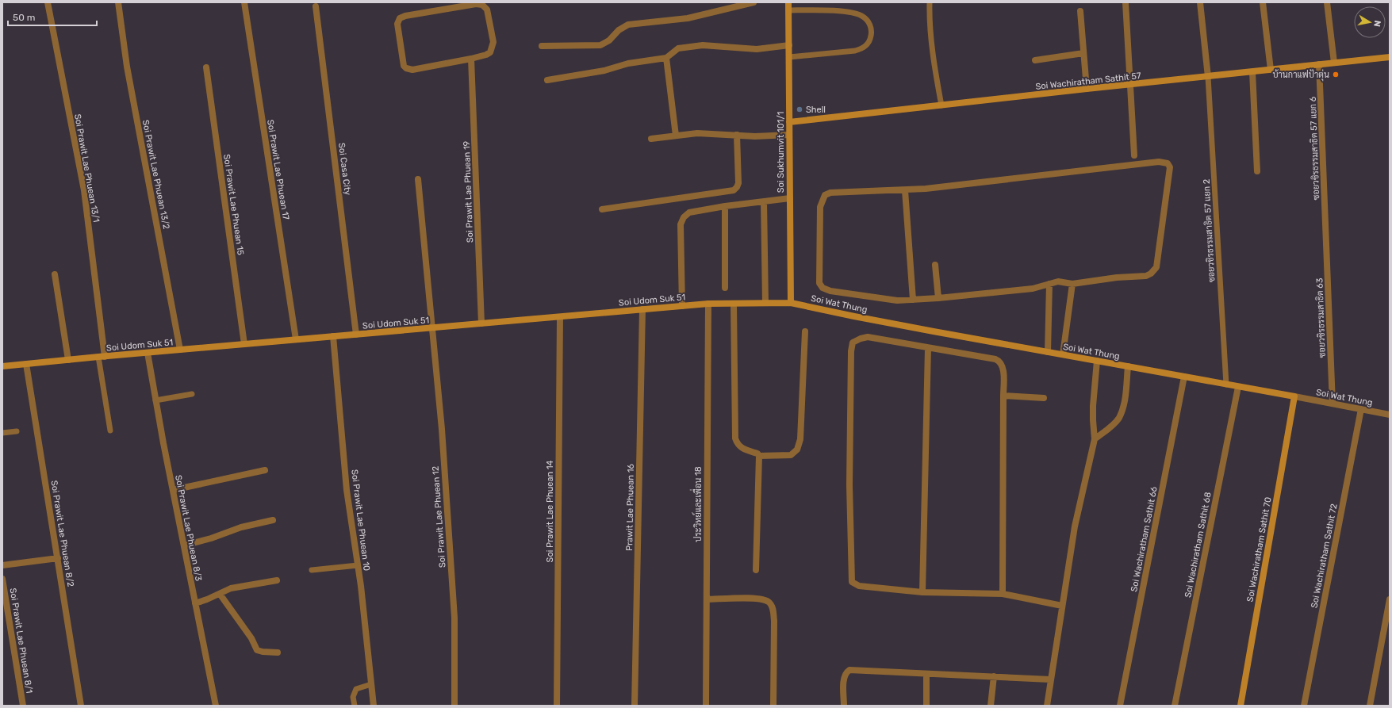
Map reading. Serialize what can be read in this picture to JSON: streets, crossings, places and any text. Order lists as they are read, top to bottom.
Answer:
{
  "streets": {
    "street": [
      "Soi Wachiratham Sathit 57",
      "ซอยวชิรธรรมสาธิต 57 แยก 6",
      "Soi Sukhumvit 101/1",
      "Soi Prawit Lae Phuean 13/1",
      "Soi Casa City",
      "Soi Prawit Lae Phuean 17",
      "Soi Prawit Lae Phuean 13/2",
      "Soi Prawit Lae Phuean 19",
      "Soi Prawit Lae Phuean 15",
      "Soi Udom Suk 51",
      "Soi Wat Thung",
      "ซอยวชิรธรรมสาธิต 63",
      "ประวิทย์และเพื่อน 18",
      "Prawit Lae Phuean 16",
      "Soi Prawit Lae Phuean 14",
      "Soi Prawit Lae Phuean 12",
      "Soi Prawit Lae Phuean 10",
      "Soi Prawit Lae Phuean 8/3",
      "Soi Prawit Lae Phuean 8/2",
      "Soi Wachiratham Sathit 66",
      "Soi Wachiratham Sathit 68",
      "Soi Wachiratham Sathit 70",
      "Soi Wachiratham Sathit 72",
      "Soi Prawit Lae Phuean 8/1"
    ],
    "lane": ["ซอยวชิรธรรมสาธิต 57 แยก 2"]
  },
  "crossings": [
    ["Soi Wachiratham Sathit 57", "ซอยวชิรธรรมสาธิต 57 แยก 6"],
    ["Soi Wachiratham Sathit 57", "Soi Sukhumvit 101/1"],
    ["Soi Wachiratham Sathit 57", "ซอยวชิรธรรมสาธิต 57 แยก 2"],
    ["ซอยวชิรธรรมสาธิต 57 แยก 6", "ซอยวชิรธรรมสาธิต 63"],
    ["Soi Sukhumvit 101/1", "Soi Udom Suk 51"],
    ["Soi Sukhumvit 101/1", "Soi Wat Thung"],
    ["Soi Prawit Lae Phuean 13/1", "Soi Udom Suk 51"],
    ["Soi Casa City", "Soi Udom Suk 51"],
    ["Soi Prawit Lae Phuean 17", "Soi Udom Suk 51"],
    ["Soi Prawit Lae Phuean 13/2", "Soi Udom Suk 51"],
    ["Soi Prawit Lae Phuean 19", "Soi Udom Suk 51"],
    ["Soi Prawit Lae Phuean 15", "Soi Udom Suk 51"],
    ["ซอยวชิรธรรมสาธิต 57 แยก 2", "Soi Wat Thung"],
    ["Soi Udom Suk 51", "Soi Wat Thung"],
    ["Soi Udom Suk 51", "ประวิทย์และเพื่อน 18"],
    ["Soi Udom Suk 51", "Prawit Lae Phuean 16"],
    ["Soi Udom Suk 51", "Soi Prawit Lae Phuean 14"],
    ["Soi Udom Suk 51", "Soi Prawit Lae Phuean 12"],
    ["Soi Udom Suk 51", "Soi Prawit Lae Phuean 10"],
    ["Soi Udom Suk 51", "Soi Prawit Lae Phuean 8/3"],
    ["Soi Udom Suk 51", "Soi Prawit Lae Phuean 8/2"],
    ["Soi Wat Thung", "ซอยวชิรธรรมสาธิต 63"],
    ["Soi Wat Thung", "Soi Wachiratham Sathit 66"],
    ["Soi Wat Thung", "Soi Wachiratham Sathit 68"],
    ["Soi Wat Thung", "Soi Wachiratham Sathit 70"],
    ["Soi Wat Thung", "Soi Wachiratham Sathit 72"]
  ],
  "places": ["บ้านกาแฟป้าตุ่น", "Shell"],
  "scale_bar": "50 m",
  "north": "right"
}
